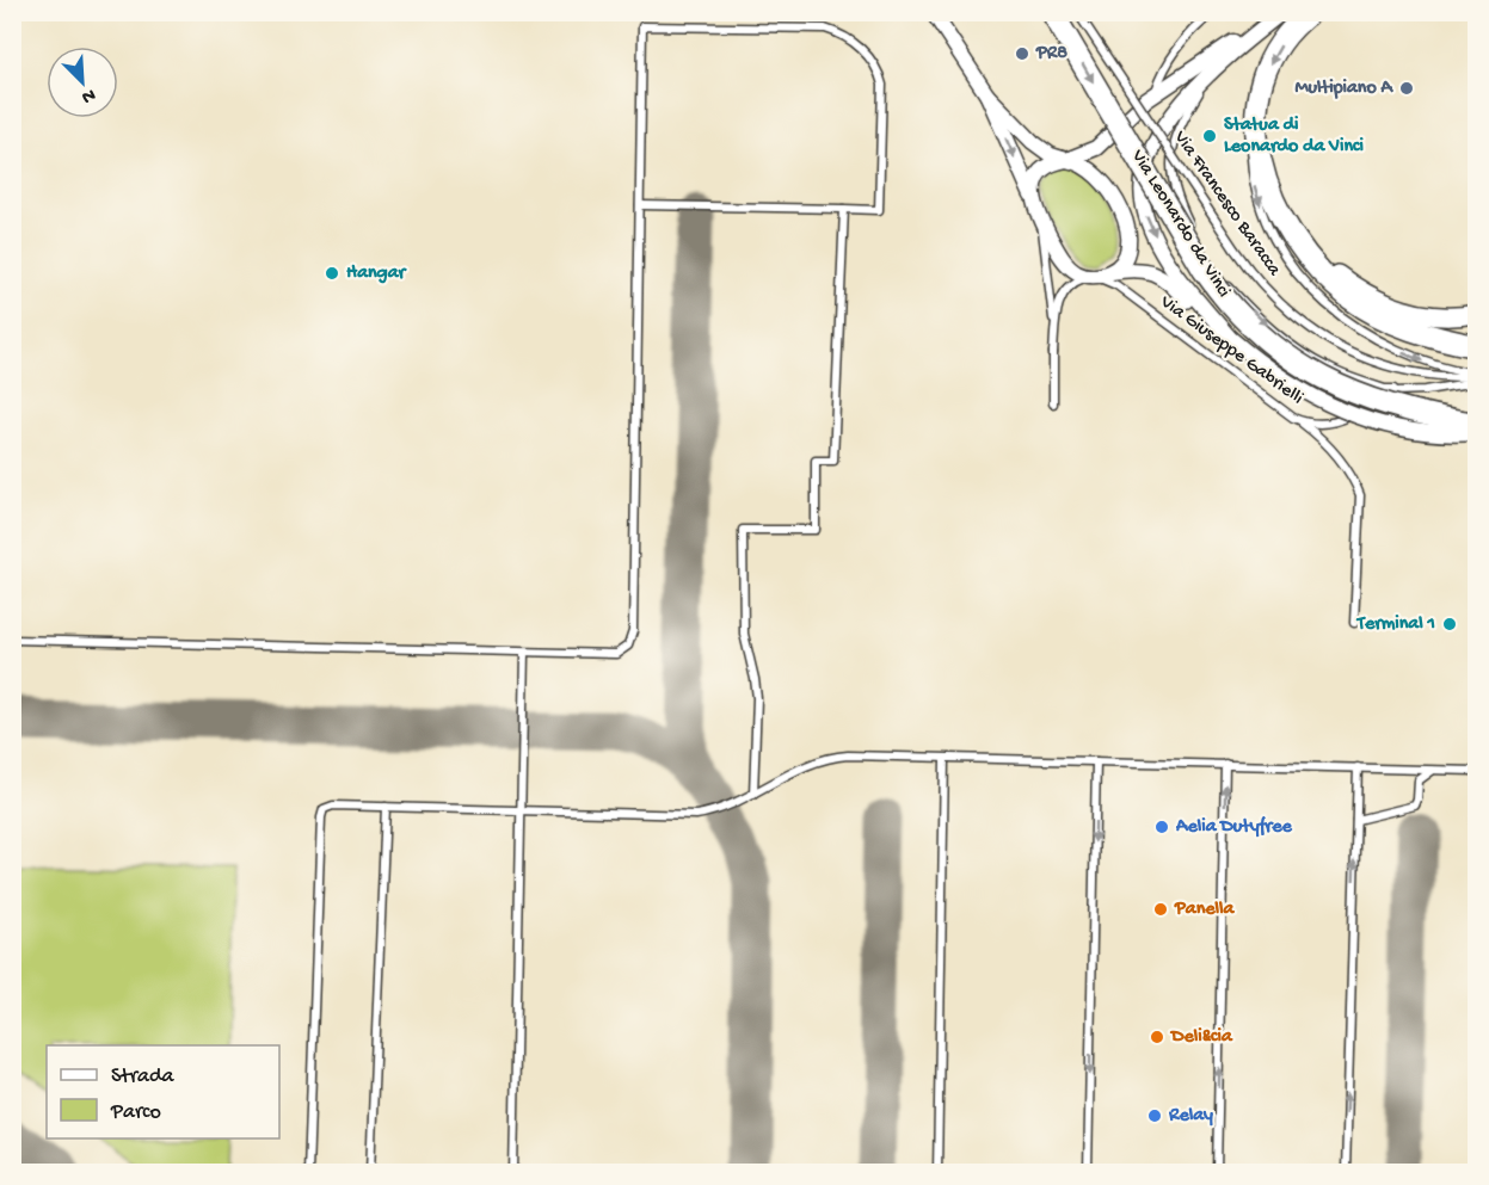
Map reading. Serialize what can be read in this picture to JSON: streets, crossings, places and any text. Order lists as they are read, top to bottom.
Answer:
{
  "streets": {
    "main road": ["Via Leonardo da Vinci"],
    "lane": ["Via Francesco Baracca", "Via Giuseppe Gabrielli"]
  },
  "crossings": [
    ["Via Francesco Baracca", "Via Giuseppe Gabrielli"]
  ],
  "places": [
    "PR8",
    "Multipiano A",
    "Statua di Leonardo da Vinci",
    "Hangar",
    "Terminal 1",
    "Aelia Dutyfree",
    "Panella",
    "Deli&cia",
    "Relay"
  ],
  "legend": ["Strada", "Parco"],
  "north": "bottom right"
}
